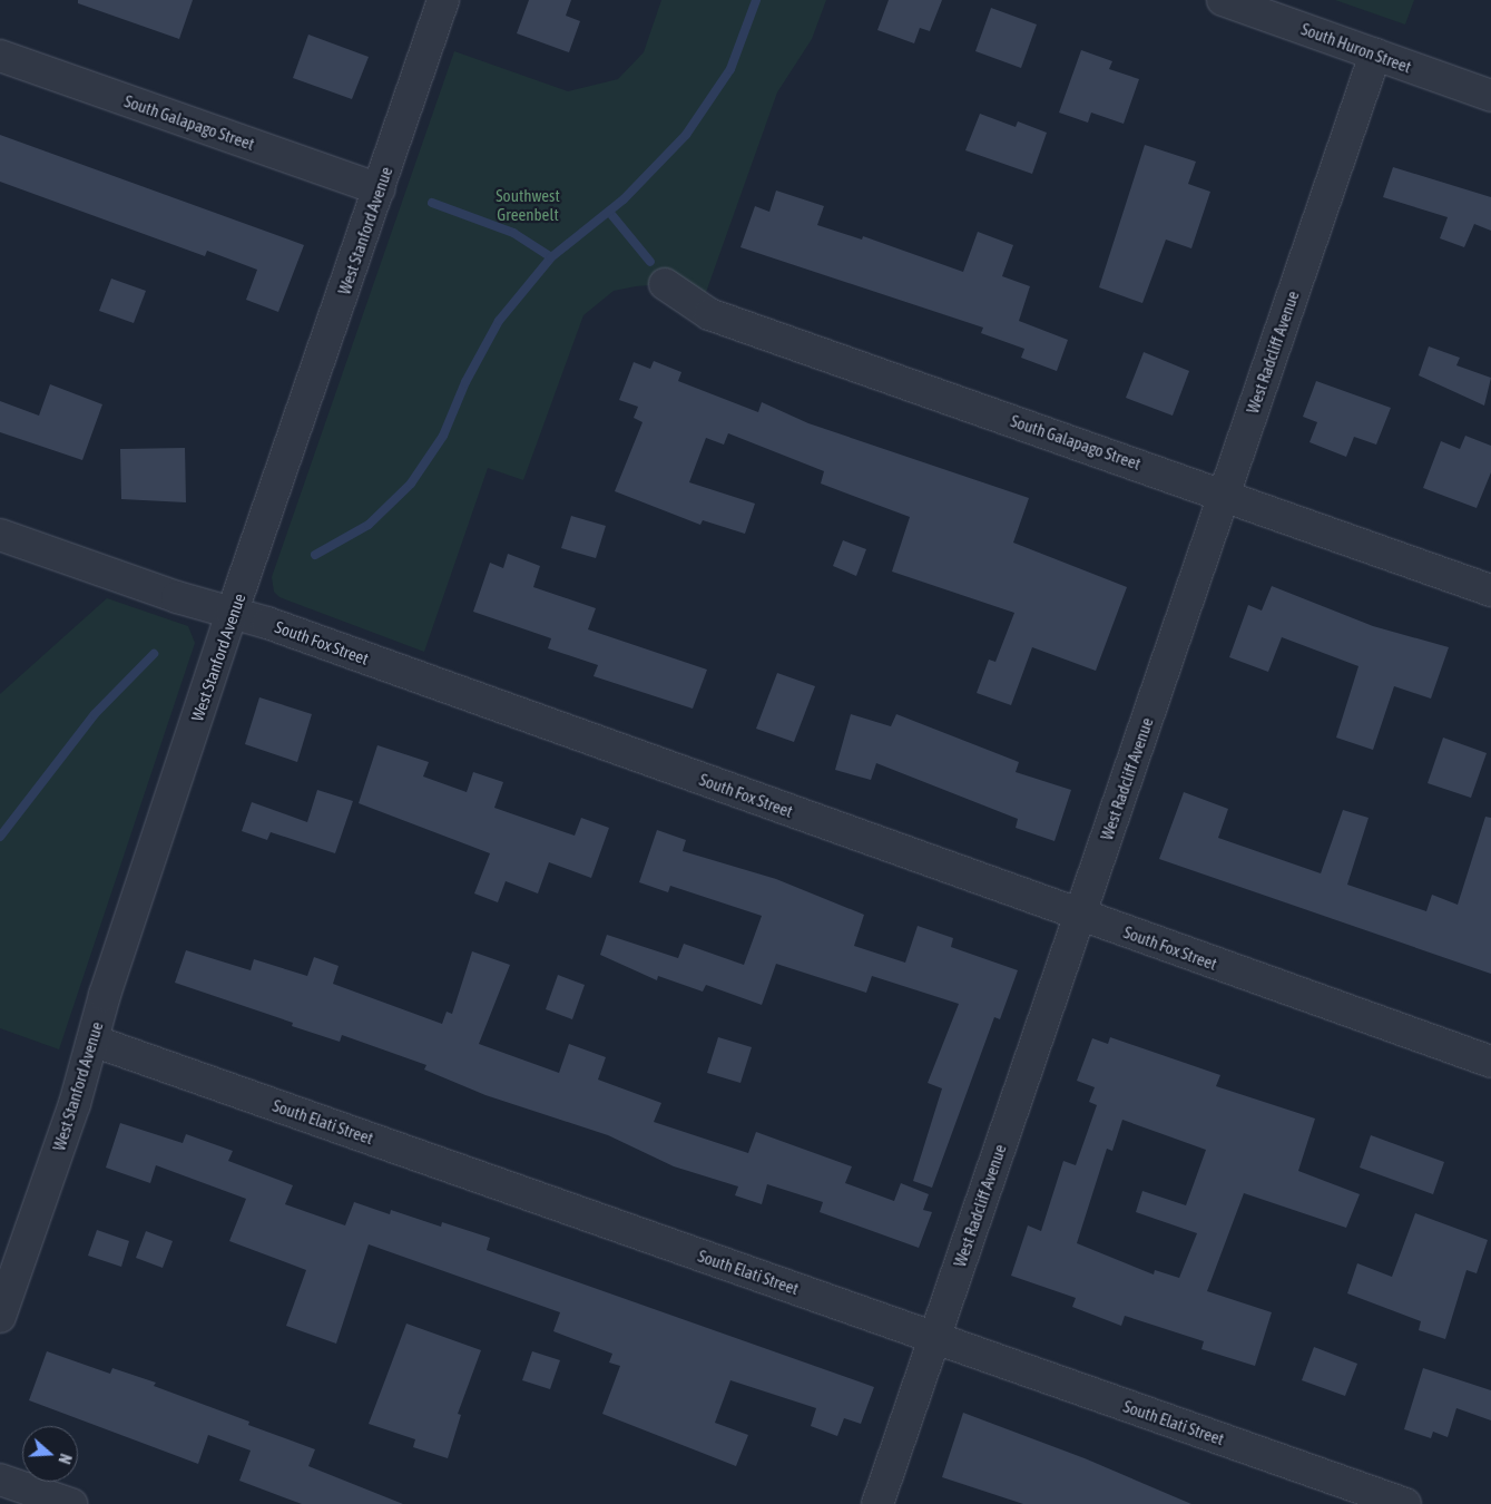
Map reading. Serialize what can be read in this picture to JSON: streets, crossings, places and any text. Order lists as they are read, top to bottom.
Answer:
{
  "streets": {
    "street": [
      "South Huron Street",
      "South Galapago Street",
      "West Stanford Avenue",
      "West Radcliff Avenue",
      "South Fox Street",
      "South Elati Street"
    ]
  },
  "crossings": [
    ["South Huron Street", "West Radcliff Avenue"],
    ["South Galapago Street", "West Stanford Avenue"],
    ["South Galapago Street", "West Radcliff Avenue"],
    ["West Stanford Avenue", "South Fox Street"],
    ["West Stanford Avenue", "South Elati Street"],
    ["West Radcliff Avenue", "South Fox Street"],
    ["West Radcliff Avenue", "South Elati Street"]
  ],
  "parks": ["Southwest Greenbelt"],
  "north": "right"
}
